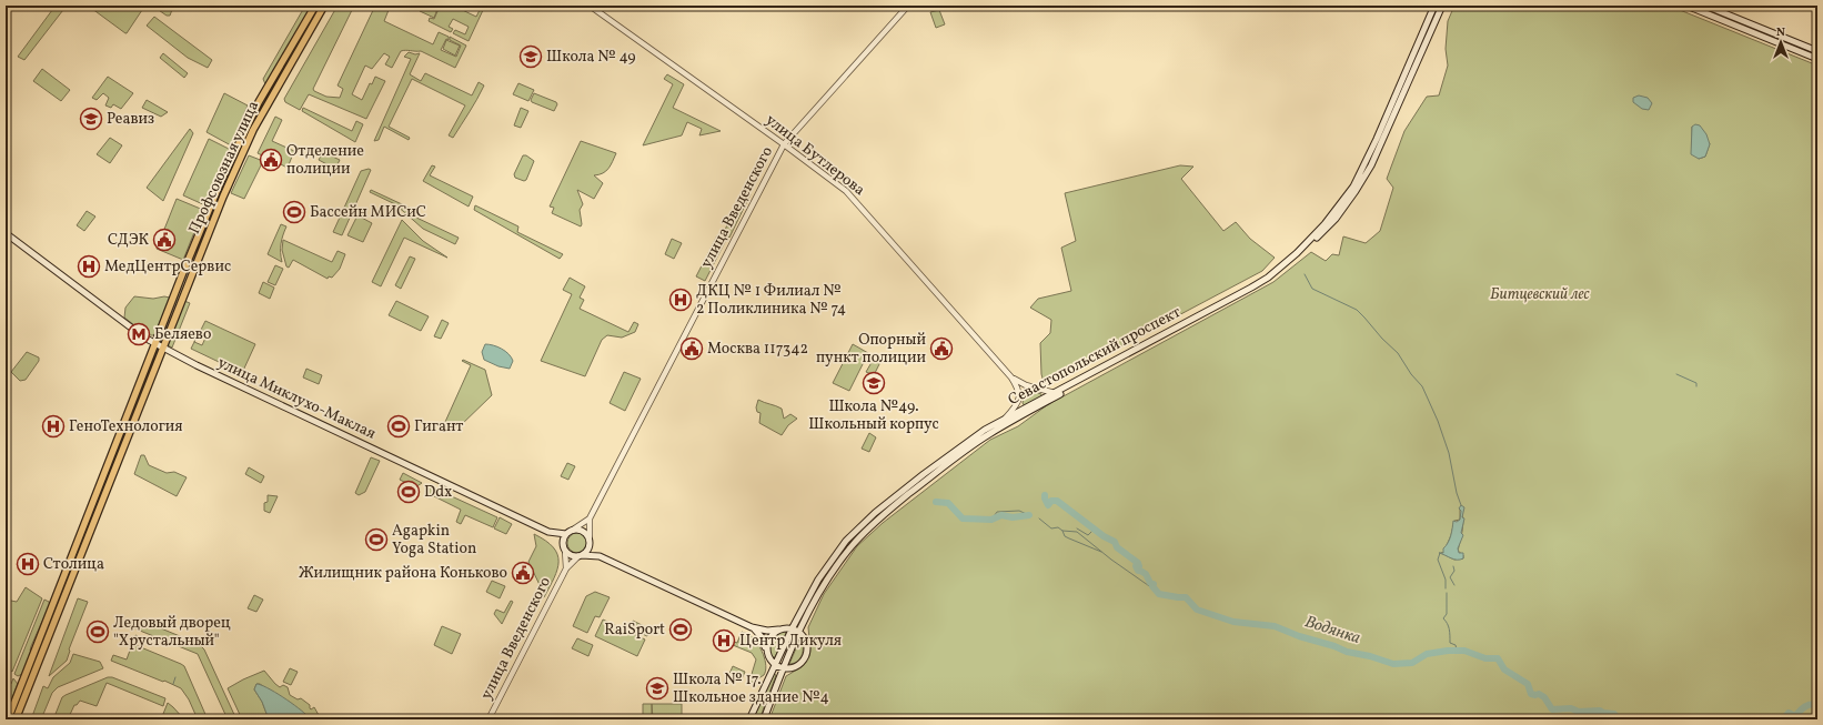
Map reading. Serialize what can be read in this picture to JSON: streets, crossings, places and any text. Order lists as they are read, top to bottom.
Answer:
{
  "streets": {
    "main road": ["Профсоюзная улица", "Севастопольский проспект", "улица Миклухо-Маклая"],
    "street": ["улица Бутлерова", "улица Введенского"]
  },
  "crossings": [
    ["улица Бутлерова", "улица Введенского"],
    ["улица Бутлерова", "Севастопольский проспект"],
    ["Профсоюзная улица", "улица Миклухо-Маклая"],
    ["улица Введенского", "улица Миклухо-Маклая"]
  ],
  "water": ["Водянка"],
  "parks": ["Битцевский лес"],
  "places": {
    "school or university": [
      "Школа № 49",
      "Реавиз",
      "Школа №49. Школьный корпус",
      "Школа № 17. Школьное здание №4"
    ],
    "public building": [
      "Отделение полиции",
      "СДЭК",
      "Москва 117342",
      "Опорный пункт полиции",
      "Жилищник района Коньково"
    ],
    "sports": [
      "Бассейн МИСиС",
      "Гигант",
      "Ddx",
      "Agapkin Yoga Station",
      "RaiSport",
      "Ледовый дворец \"Хрустальный\""
    ],
    "hospital": [
      "МедЦентрСервис",
      "ДКЦ № 1 Филиал № 2 Поликлиника № 74",
      "ГеноТехнология",
      "Столица",
      "Центр Дикуля"
    ],
    "metro station": ["Беляево"]
  },
  "north": "top"
}
